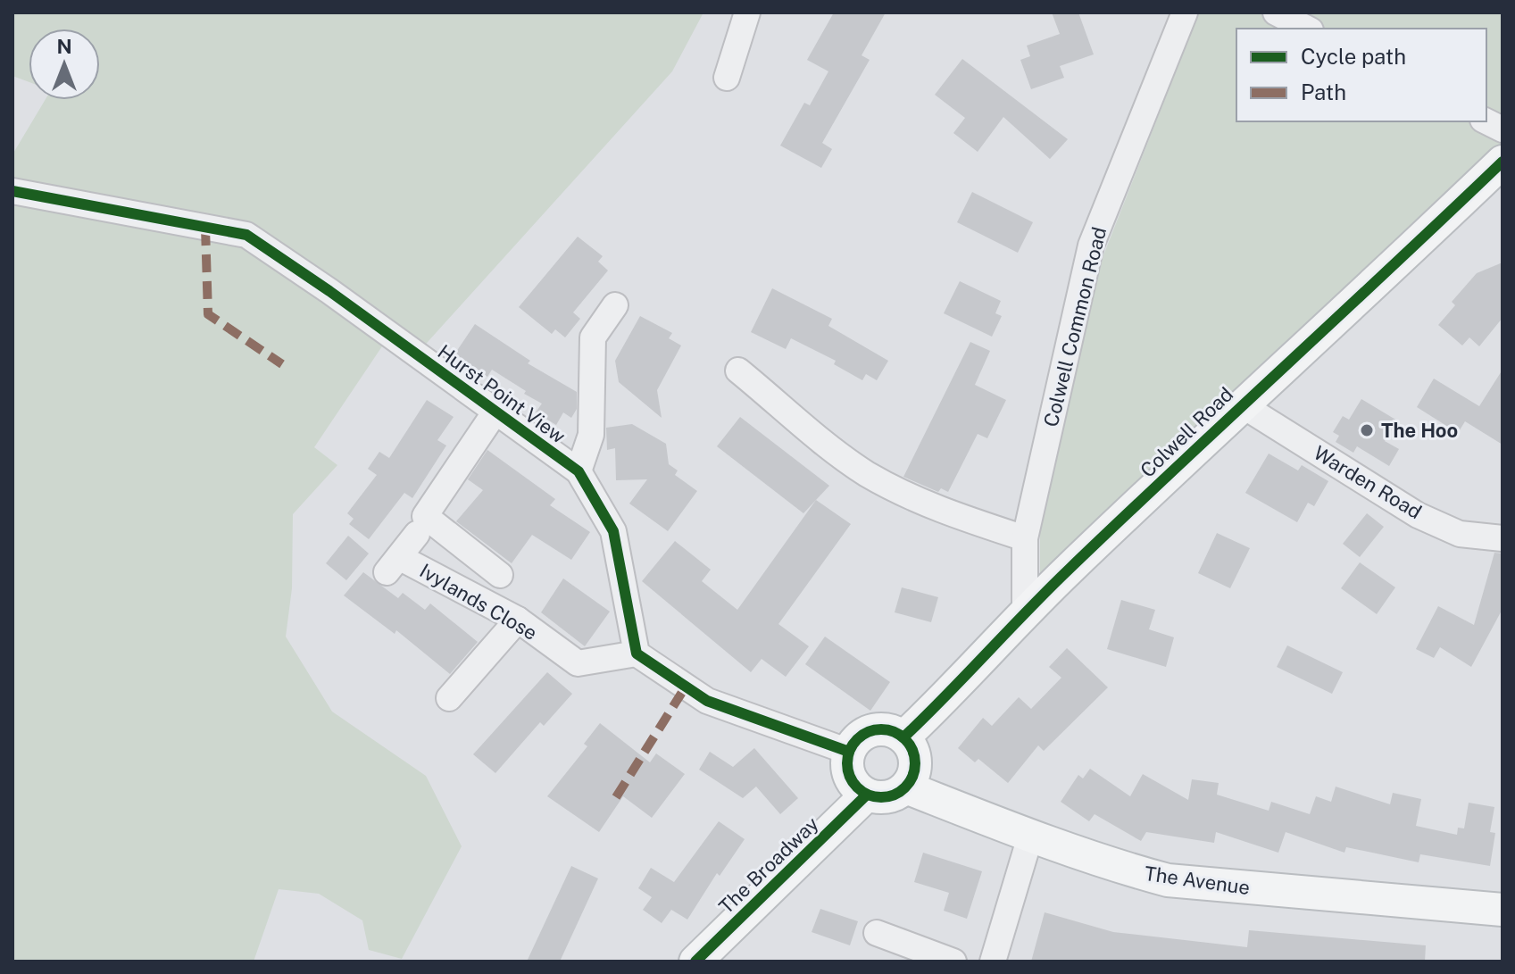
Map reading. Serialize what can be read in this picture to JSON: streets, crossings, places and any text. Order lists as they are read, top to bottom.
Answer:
{
  "streets": {
    "main road": ["Colwell Road", "The Broadway", "The Avenue"],
    "street": [
      "Colwell Common Road",
      "Hurst Point View",
      "Warden Road",
      "Ivylands Close"
    ]
  },
  "crossings": [
    ["Colwell Common Road", "Colwell Road"],
    ["Hurst Point View", "Ivylands Close"],
    ["Colwell Road", "Warden Road"],
    ["Colwell Road", "The Broadway"],
    ["Colwell Road", "The Avenue"],
    ["The Broadway", "The Avenue"]
  ],
  "places": ["The Hoo"],
  "legend": ["Cycle path", "Path"],
  "north": "top"
}
